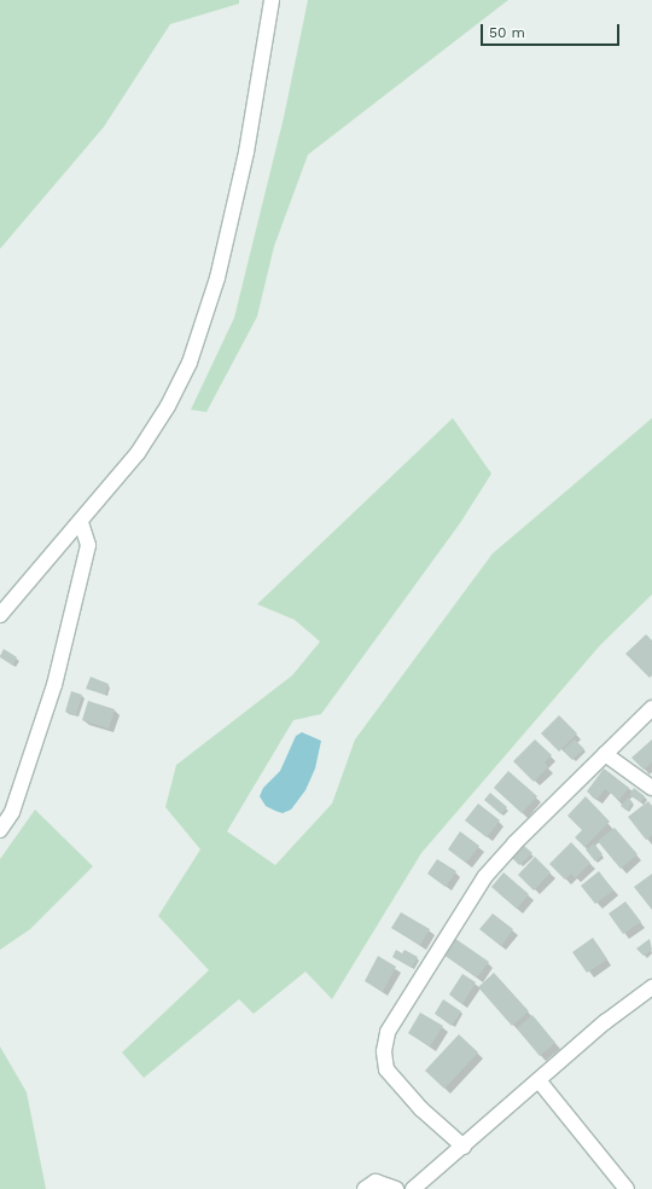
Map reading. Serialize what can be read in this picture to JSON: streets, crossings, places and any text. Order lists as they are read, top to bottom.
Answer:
{
  "scale_bar": "50 m"
}
